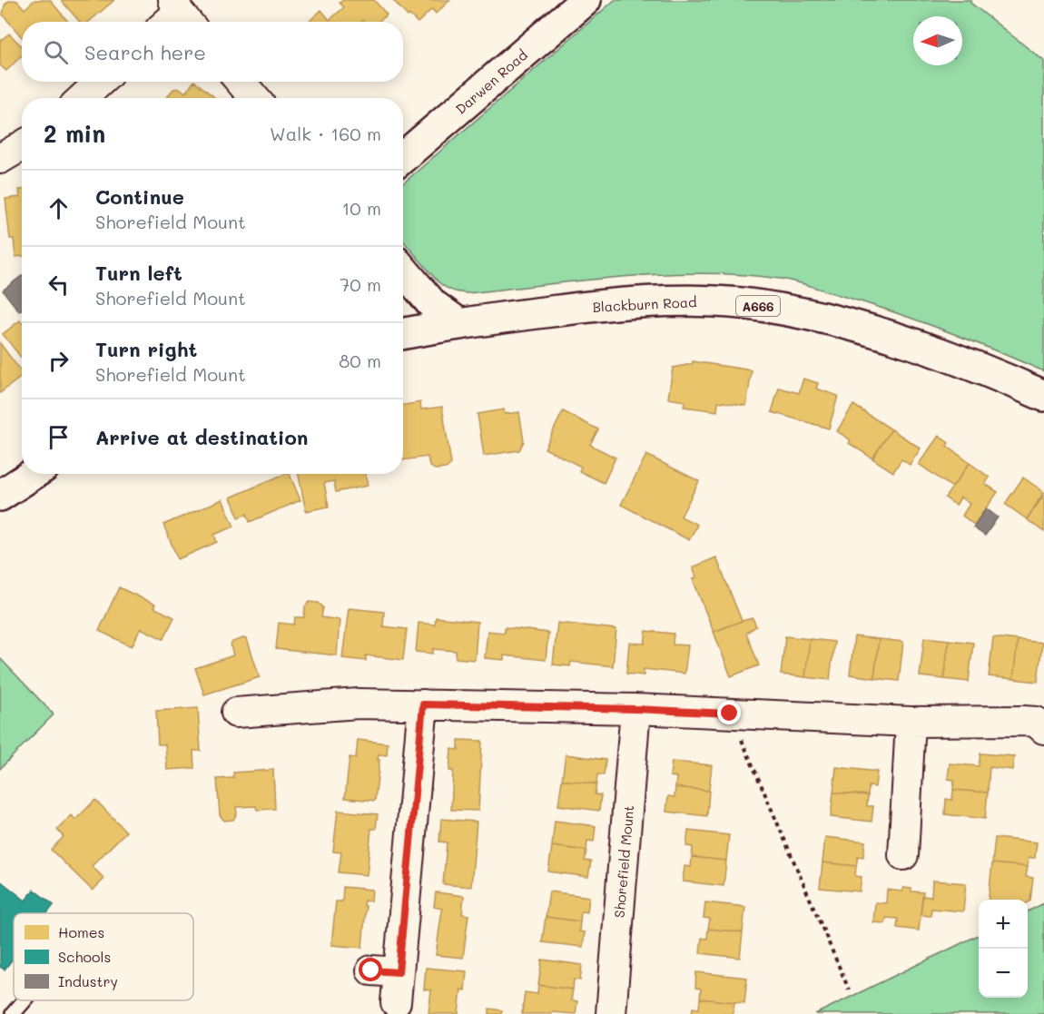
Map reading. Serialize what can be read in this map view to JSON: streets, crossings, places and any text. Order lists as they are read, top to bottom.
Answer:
{
  "streets": {
    "main road": ["Darwen Road", "Blackburn Road", "A666"],
    "street": ["Shorefield Mount"]
  },
  "legend": ["Homes", "Schools", "Industry"],
  "north": "left",
  "page": {
    "search": "Search here",
    "heading": ["2 min", "Walk · 160 m"],
    "list": [
      ["Continue", "Shorefield Mount", "10 m"],
      ["Turn left", "Shorefield Mount", "70 m"],
      ["Turn right", "Shorefield Mount", "80 m"],
      "Arrive at destination"
    ],
    "map_buttons": ["+", "−"]
  }
}
